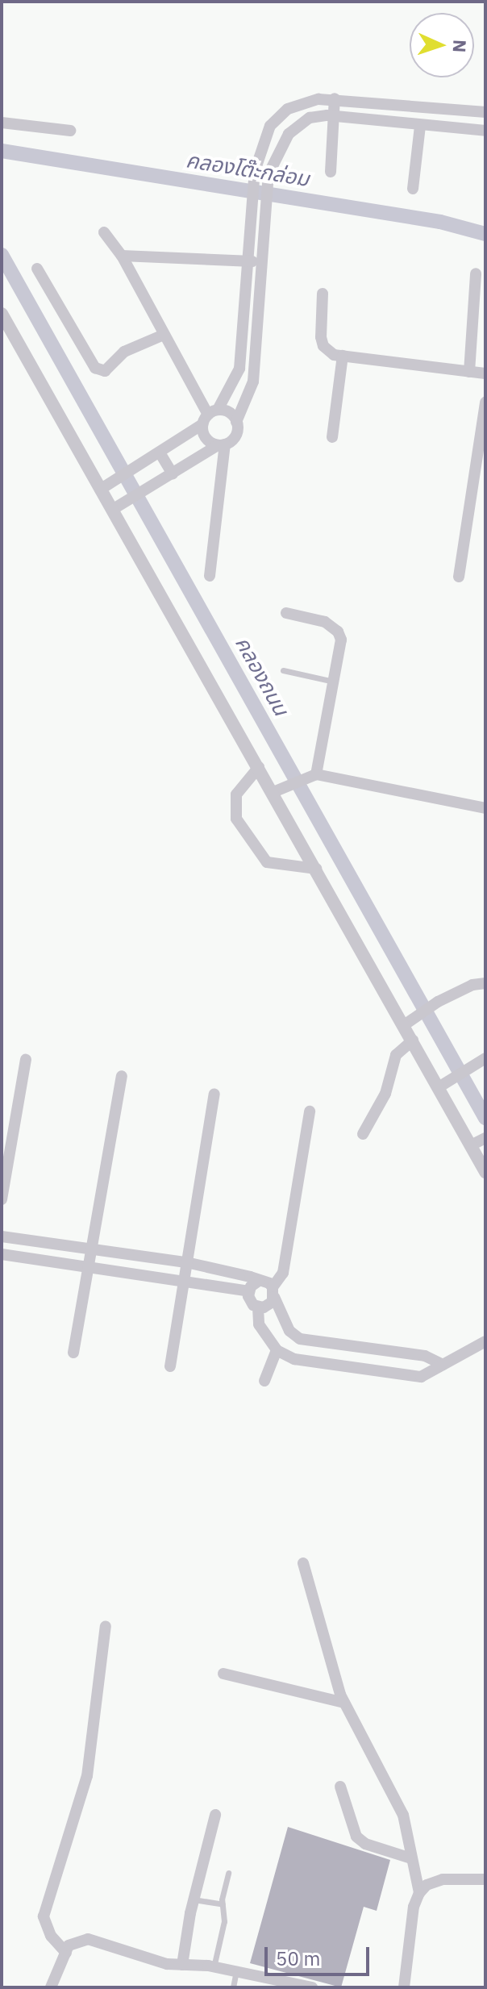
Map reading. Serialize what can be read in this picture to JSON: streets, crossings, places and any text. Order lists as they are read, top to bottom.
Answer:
{
  "water": ["คลองโต๊ะกล่อม", "คลองถนน"],
  "scale_bar": "50 m",
  "north": "right"
}
